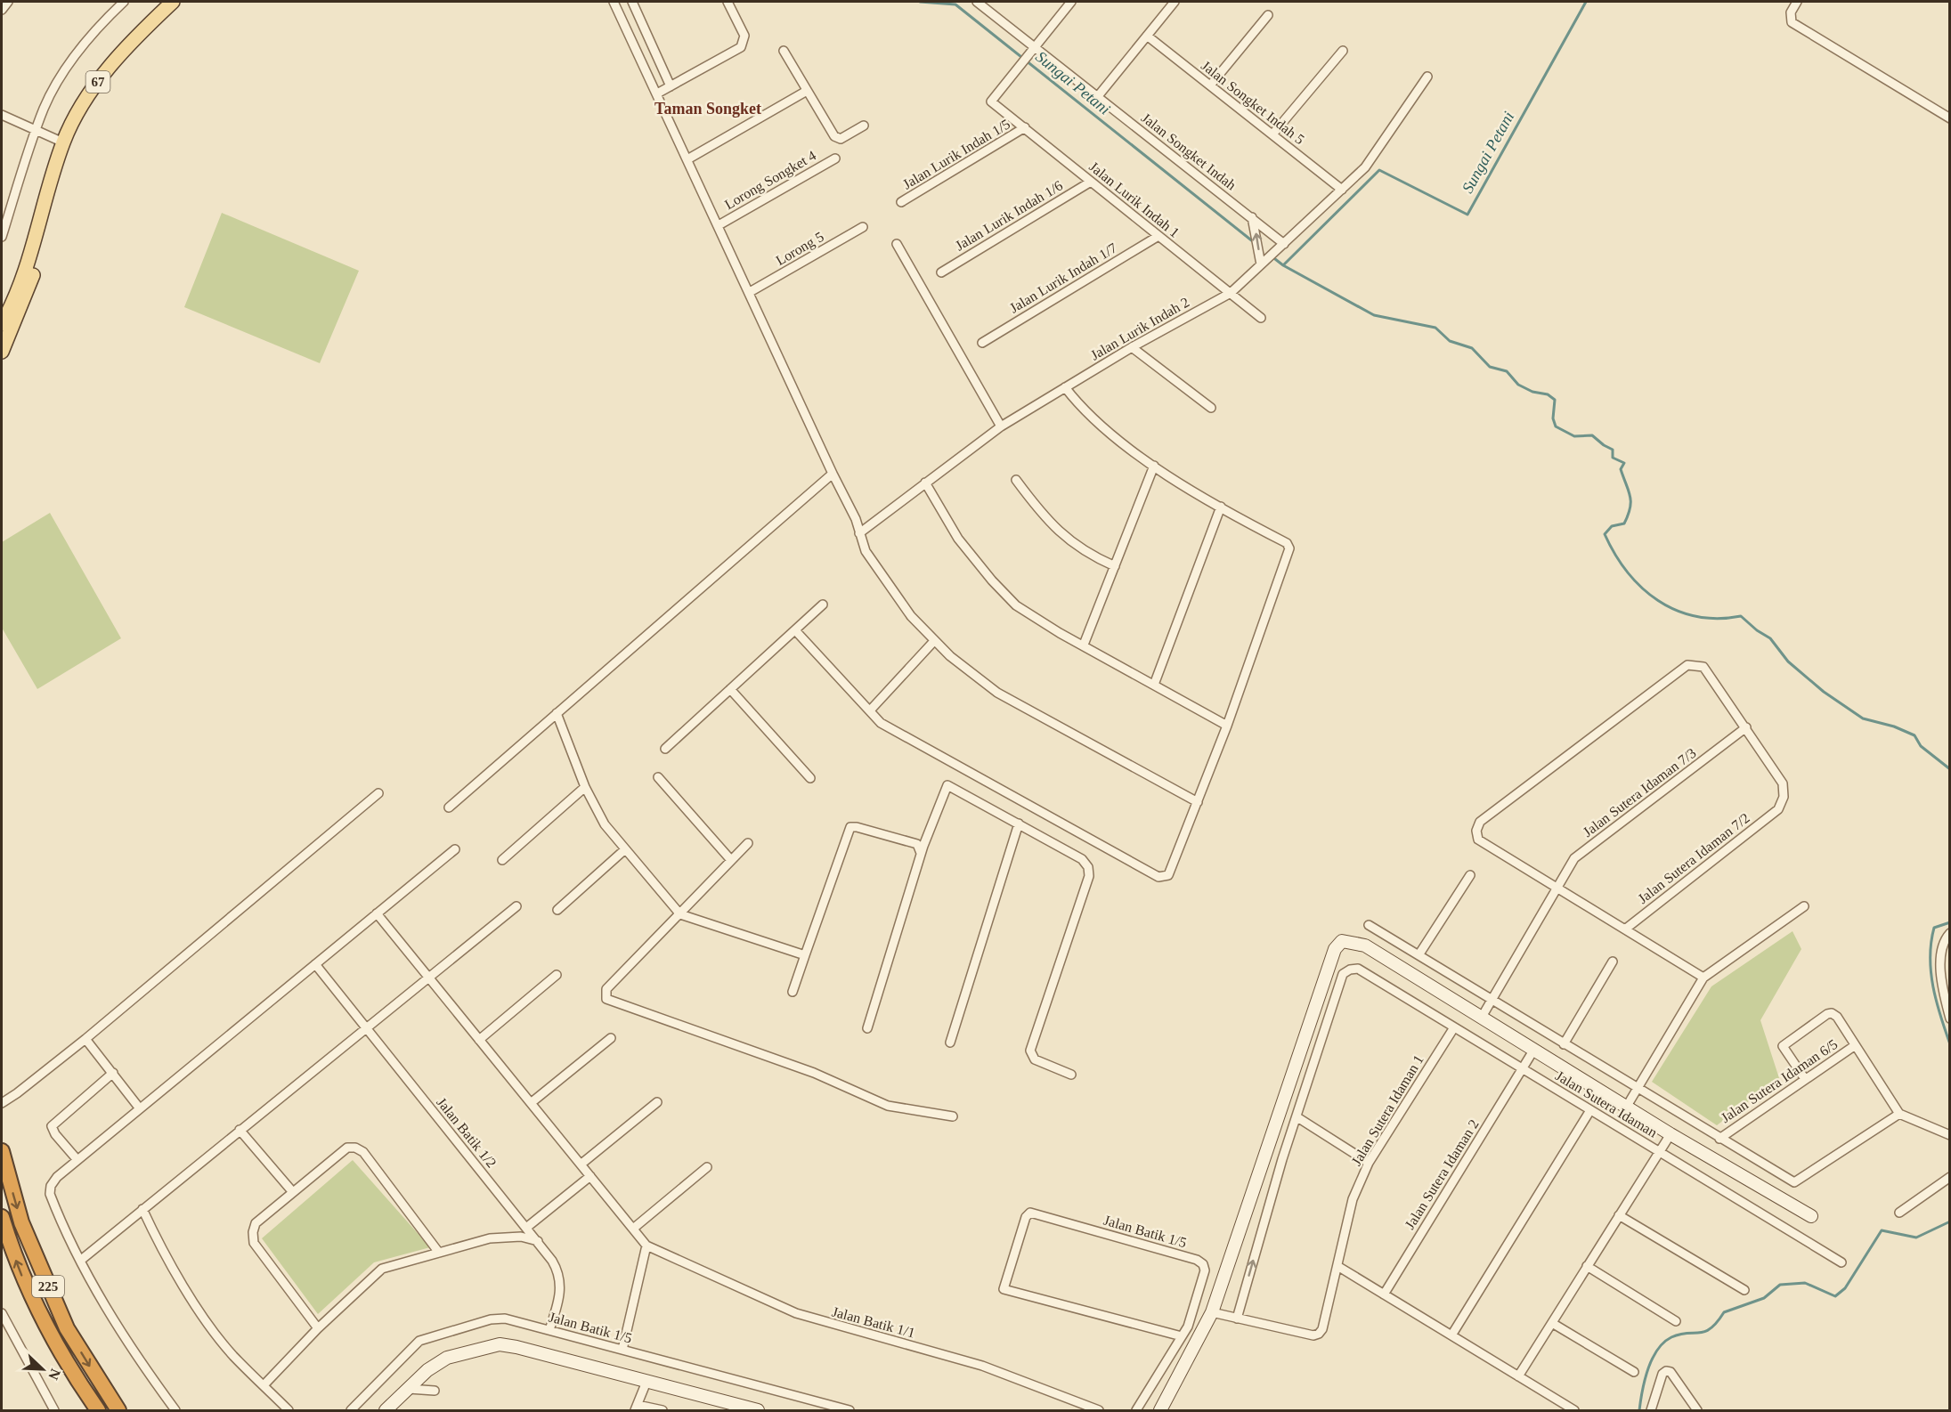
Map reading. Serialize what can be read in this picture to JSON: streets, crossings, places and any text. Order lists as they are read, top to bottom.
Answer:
{
  "streets": {
    "highway": ["225"],
    "main road": ["67"],
    "street": [
      "Jalan Songket Indah 5",
      "Jalan Songket Indah",
      "Jalan Lurik Indah 1/5",
      "Lorong Songket 4",
      "Jalan Lurik Indah 1",
      "Jalan Lurik Indah 1/6",
      "Lorong 5",
      "Jalan Lurik Indah 1/7",
      "Jalan Lurik Indah 2",
      "Jalan Sutera Idaman 7/3",
      "Jalan Sutera Idaman 7/2",
      "Jalan Sutera Idaman 6/5",
      "Jalan Sutera Idaman",
      "Jalan Sutera Idaman 1",
      "Jalan Batik 1/2",
      "Jalan Sutera Idaman 2",
      "Jalan Batik 1/5",
      "Jalan Batik 1/1"
    ]
  },
  "crossings": [
    ["Jalan Songket Indah 5", "Jalan Lurik Indah 2"],
    ["Jalan Songket Indah", "Jalan Lurik Indah 1"],
    ["Jalan Songket Indah", "Jalan Lurik Indah 2"],
    ["Jalan Lurik Indah 1/5", "Jalan Lurik Indah 1"],
    ["Jalan Lurik Indah 1", "Jalan Lurik Indah 1/6"],
    ["Jalan Lurik Indah 1", "Jalan Lurik Indah 1/7"],
    ["Jalan Lurik Indah 1", "Jalan Lurik Indah 2"],
    ["Jalan Sutera Idaman 7/3", "Jalan Sutera Idaman 7/2"],
    ["Jalan Sutera Idaman", "Jalan Sutera Idaman 1"],
    ["Jalan Sutera Idaman", "Jalan Sutera Idaman 2"],
    ["Jalan Batik 1/2", "Jalan Batik 1/5"]
  ],
  "districts": ["Taman Songket"],
  "water": ["Sungai Petani"],
  "north": "bottom right"
}
